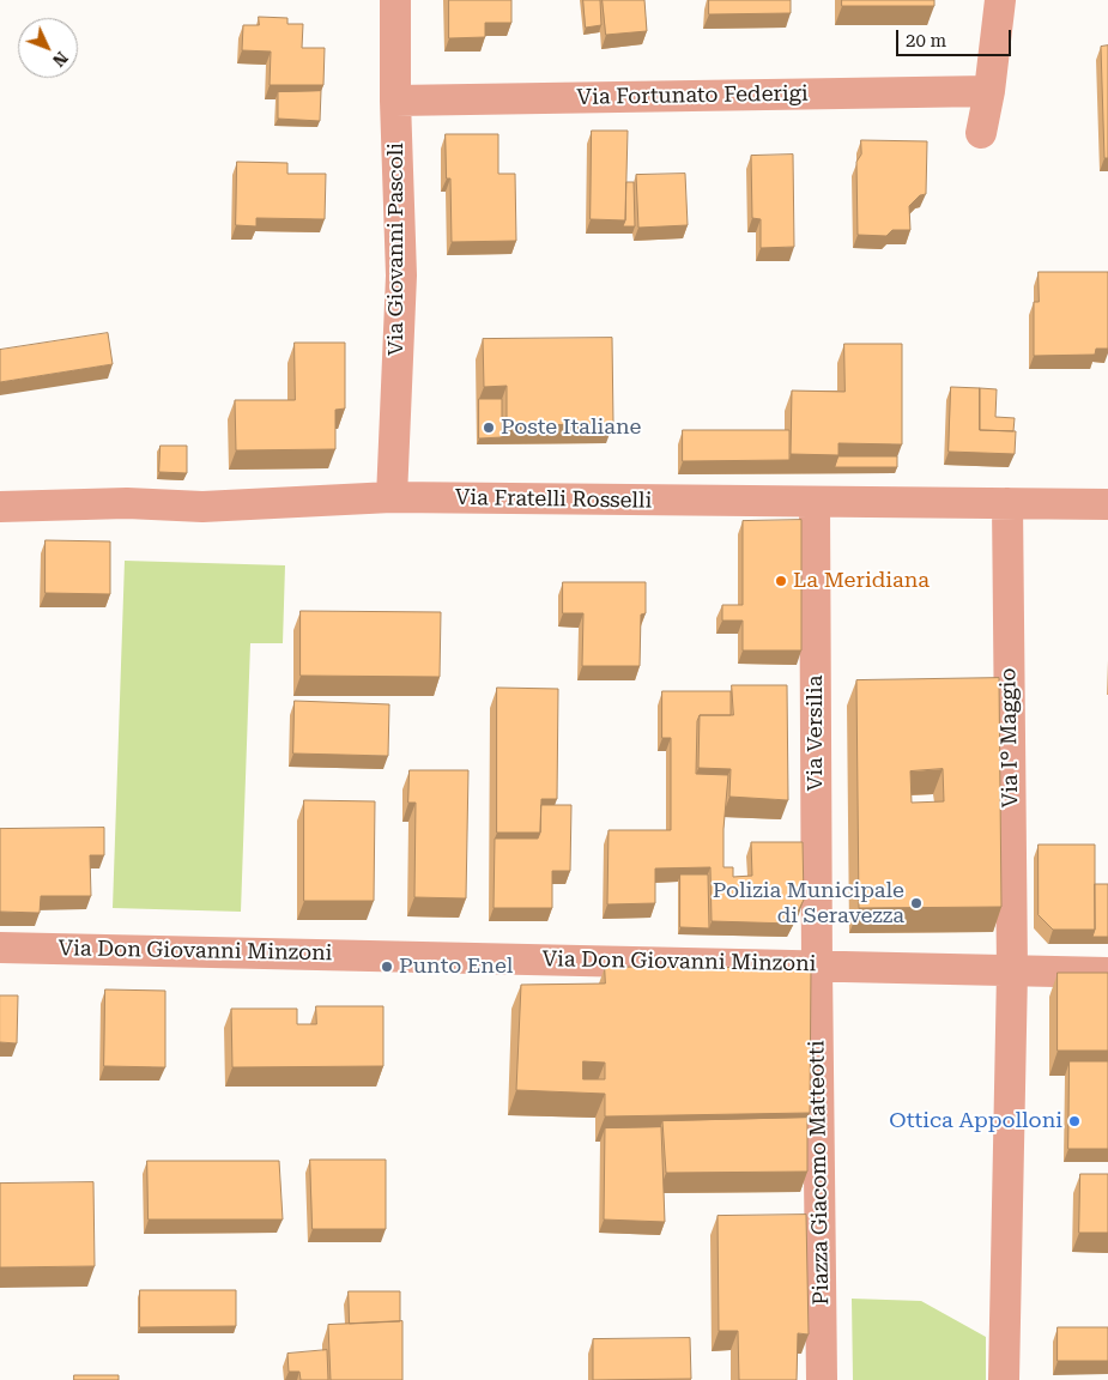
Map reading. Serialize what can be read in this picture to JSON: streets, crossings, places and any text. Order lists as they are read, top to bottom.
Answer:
{
  "streets": {
    "street": [
      "Via Fortunato Federigi",
      "Via Giovanni Pascoli",
      "Via Fratelli Rosselli",
      "Via Versilia",
      "Via I° Maggio",
      "Via Don Giovanni Minzoni",
      "Piazza Giacomo Matteotti"
    ]
  },
  "crossings": [
    ["Via Fortunato Federigi", "Via Giovanni Pascoli"],
    ["Via Giovanni Pascoli", "Via Fratelli Rosselli"],
    ["Via Fratelli Rosselli", "Via Versilia"],
    ["Via Fratelli Rosselli", "Via I° Maggio"],
    ["Via Versilia", "Via Don Giovanni Minzoni"],
    ["Via Versilia", "Piazza Giacomo Matteotti"],
    ["Via I° Maggio", "Via Don Giovanni Minzoni"],
    ["Via Don Giovanni Minzoni", "Piazza Giacomo Matteotti"]
  ],
  "places": [
    "Poste Italiane",
    "La Meridiana",
    "Polizia Municipale di Seravezza",
    "Punto Enel",
    "Ottica Appolloni"
  ],
  "scale_bar": "20 m",
  "north": "bottom right"
}
